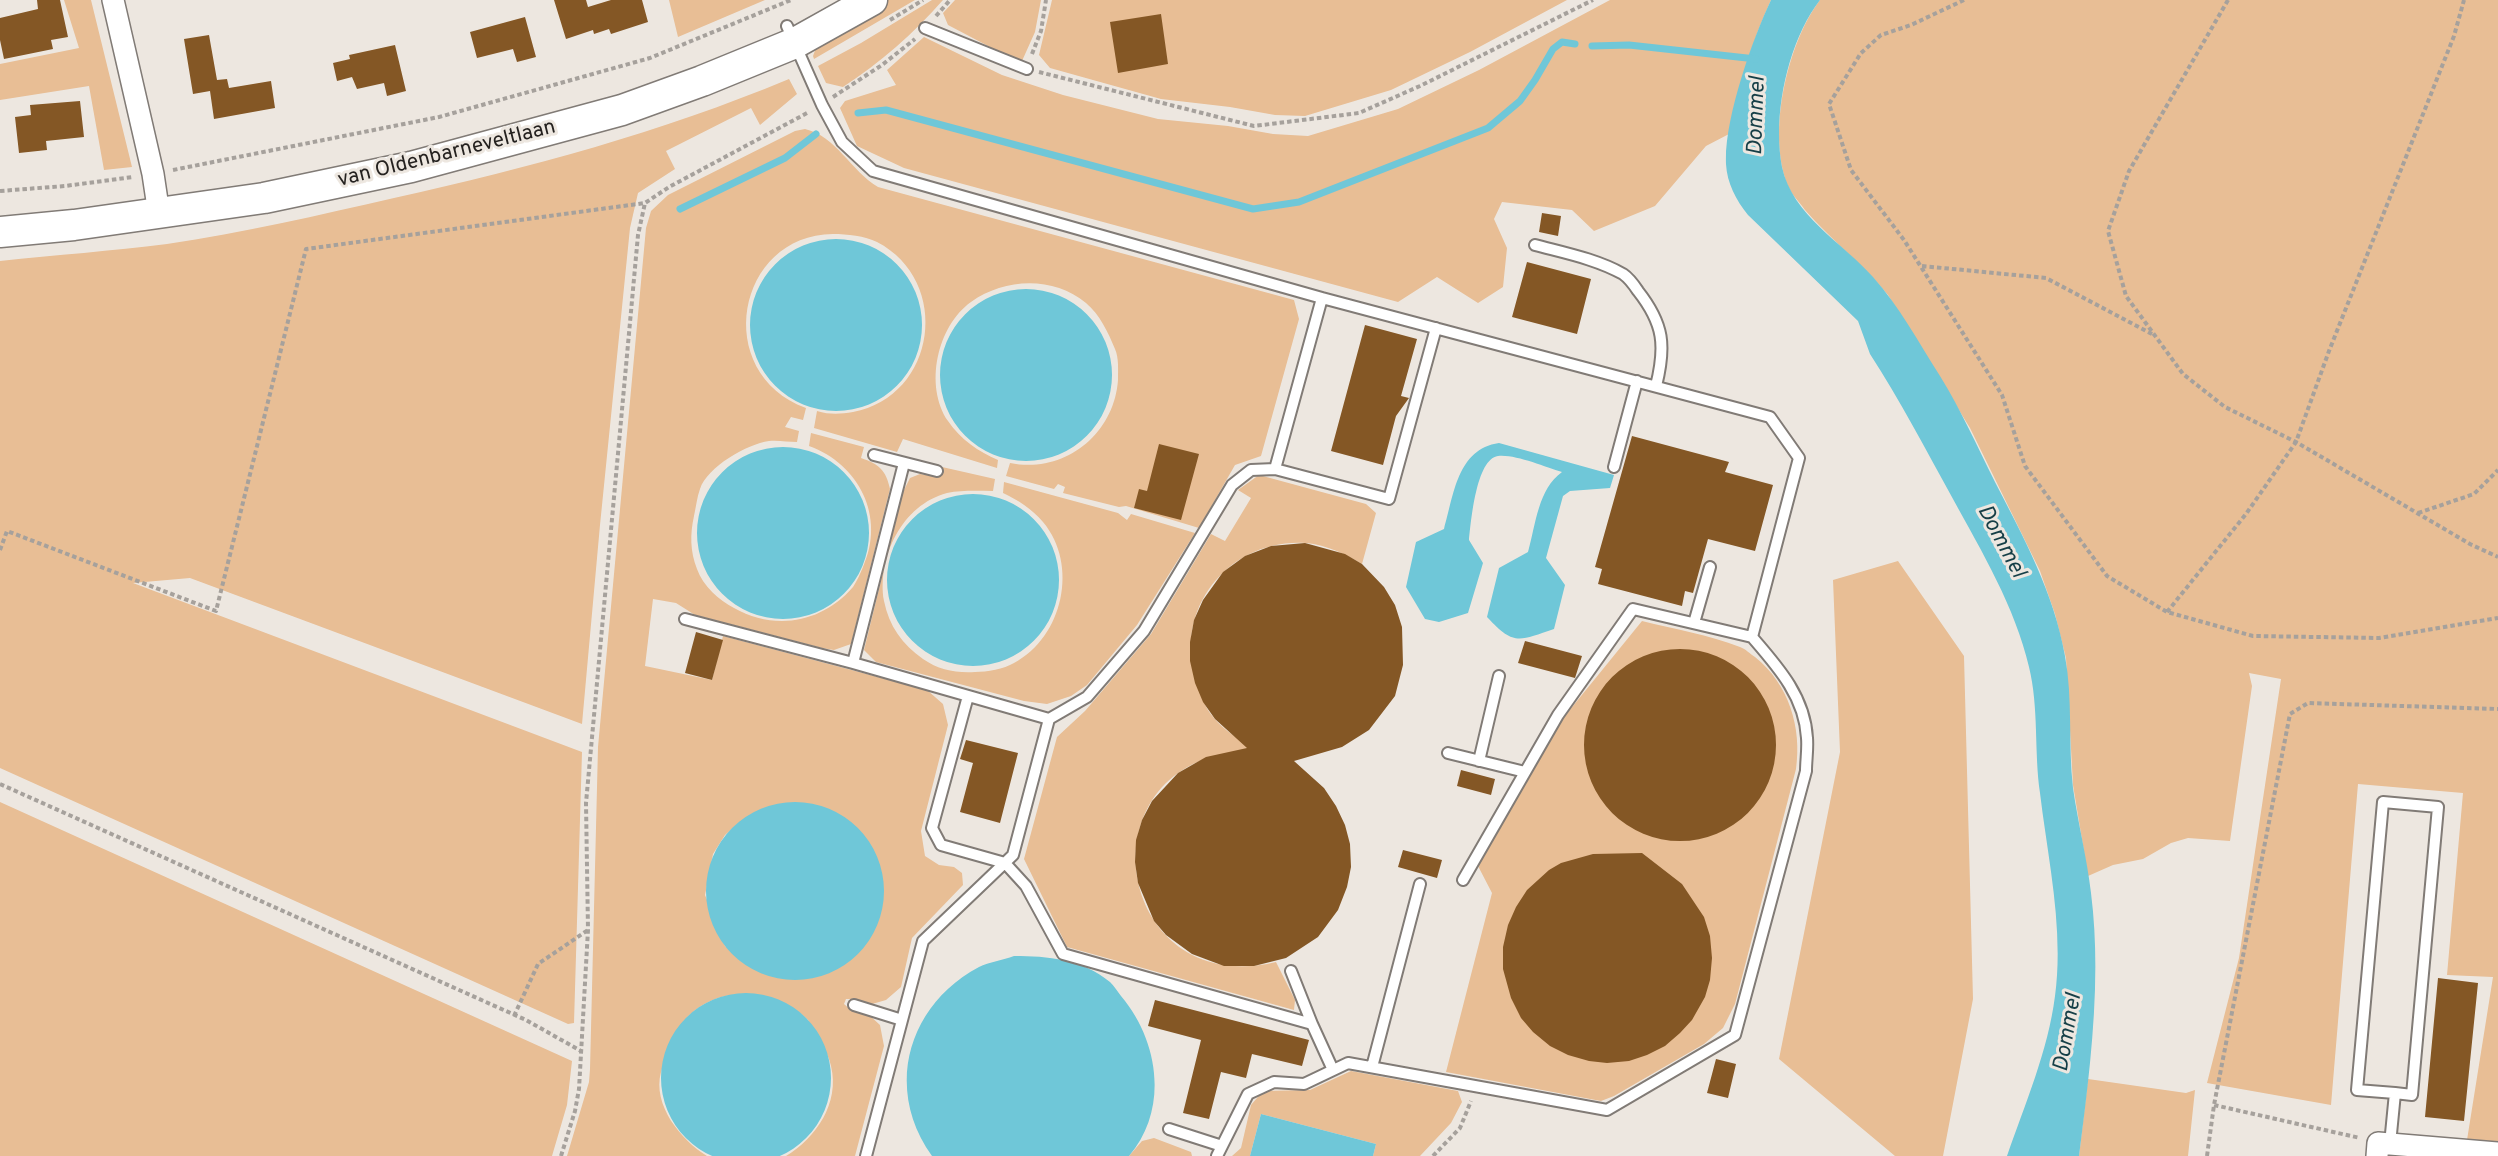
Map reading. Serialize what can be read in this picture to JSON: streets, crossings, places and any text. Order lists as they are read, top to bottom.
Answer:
{
  "streets": {
    "main road": ["van Oldenbarneveltlaan"]
  },
  "water": ["Dommel"]
}
